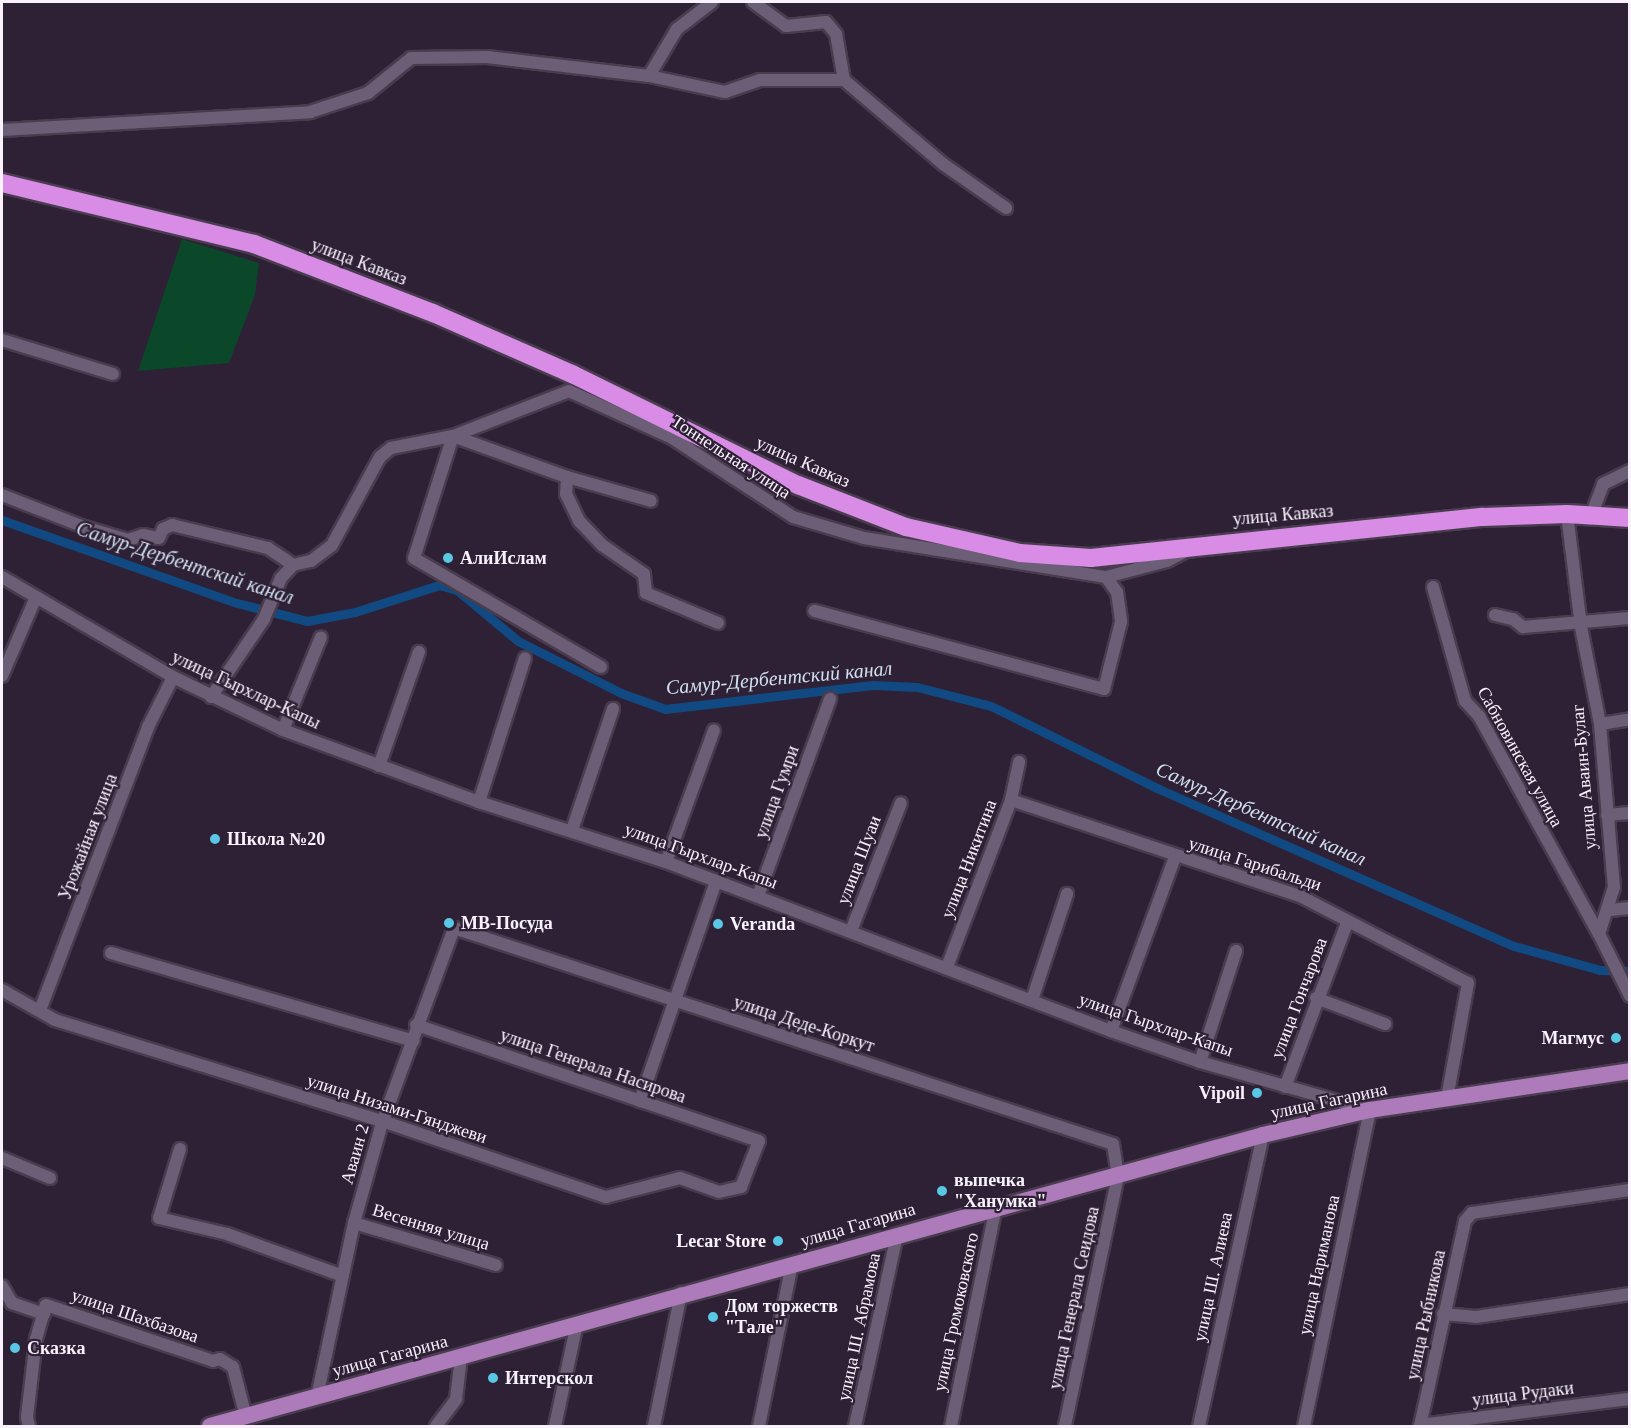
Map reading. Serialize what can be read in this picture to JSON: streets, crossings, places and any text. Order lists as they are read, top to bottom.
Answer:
{
  "streets": {
    "highway": ["улица Кавказ"],
    "main road": ["улица Гагарина"],
    "street": [
      "Тоннельная улица",
      "улица Гырхлар-Капы",
      "Сабновинская улица",
      "улица Аваин-Булаг",
      "улица Гумри",
      "Урожайная улица",
      "улица Никитина",
      "улица Шуаи",
      "улица Гарибальди",
      "улица Гончарова",
      "улица Деде-Коркут",
      "улица Генерала Насирова",
      "улица Низами-Гянджеви",
      "Аваин 2",
      "Весенняя улица",
      "улица Нариманова",
      "улица Ш. Алиева",
      "улица Генерала Сеидова",
      "улица Громоковского",
      "улица Рыбникова",
      "улица Шахбазова",
      "улица Ш. Абрамова",
      "улица Рудаки"
    ]
  },
  "crossings": [
    ["улица Кавказ", "улица Аваин-Булаг"],
    ["улица Гырхлар-Капы", "улица Гумри"],
    ["улица Гырхлар-Капы", "Урожайная улица"],
    ["улица Гырхлар-Капы", "улица Никитина"],
    ["улица Гырхлар-Капы", "улица Шуаи"],
    ["улица Гырхлар-Капы", "улица Гончарова"],
    ["улица Гырхлар-Капы", "улица Гагарина"],
    ["улица Гырхлар-Капы", "улица Нариманова"],
    ["Сабновинская улица", "улица Аваин-Булаг"],
    ["Урожайная улица", "улица Низами-Гянджеви"],
    ["улица Никитина", "улица Гарибальди"],
    ["улица Гарибальди", "улица Гончарова"],
    ["улица Гарибальди", "улица Гагарина"],
    ["улица Деде-Коркут", "улица Гагарина"],
    ["улица Деде-Коркут", "Аваин 2"],
    ["улица Деде-Коркут", "улица Генерала Сеидова"],
    ["улица Генерала Насирова", "улица Низами-Гянджеви"],
    ["улица Генерала Насирова", "Аваин 2"],
    ["улица Гагарина", "Аваин 2"],
    ["улица Гагарина", "улица Нариманова"],
    ["улица Гагарина", "улица Ш. Алиева"],
    ["улица Гагарина", "улица Генерала Сеидова"],
    ["улица Гагарина", "улица Громоковского"],
    ["улица Гагарина", "улица Шахбазова"],
    ["улица Гагарина", "улица Ш. Абрамова"],
    ["улица Низами-Гянджеви", "Аваин 2"],
    ["Аваин 2", "Весенняя улица"],
    ["улица Рыбникова", "улица Рудаки"]
  ],
  "water": ["Самур-Дербентский канал"],
  "places": [
    "АлиИслам",
    "Школа №20",
    "МВ-Посуда",
    "Veranda",
    "Магмус",
    "Vipoil",
    "выпечка \"Ханумка\"",
    "Lecar Store",
    "Дом торжеств \"Тале\"",
    "Сказка",
    "Интерскол"
  ]
}
